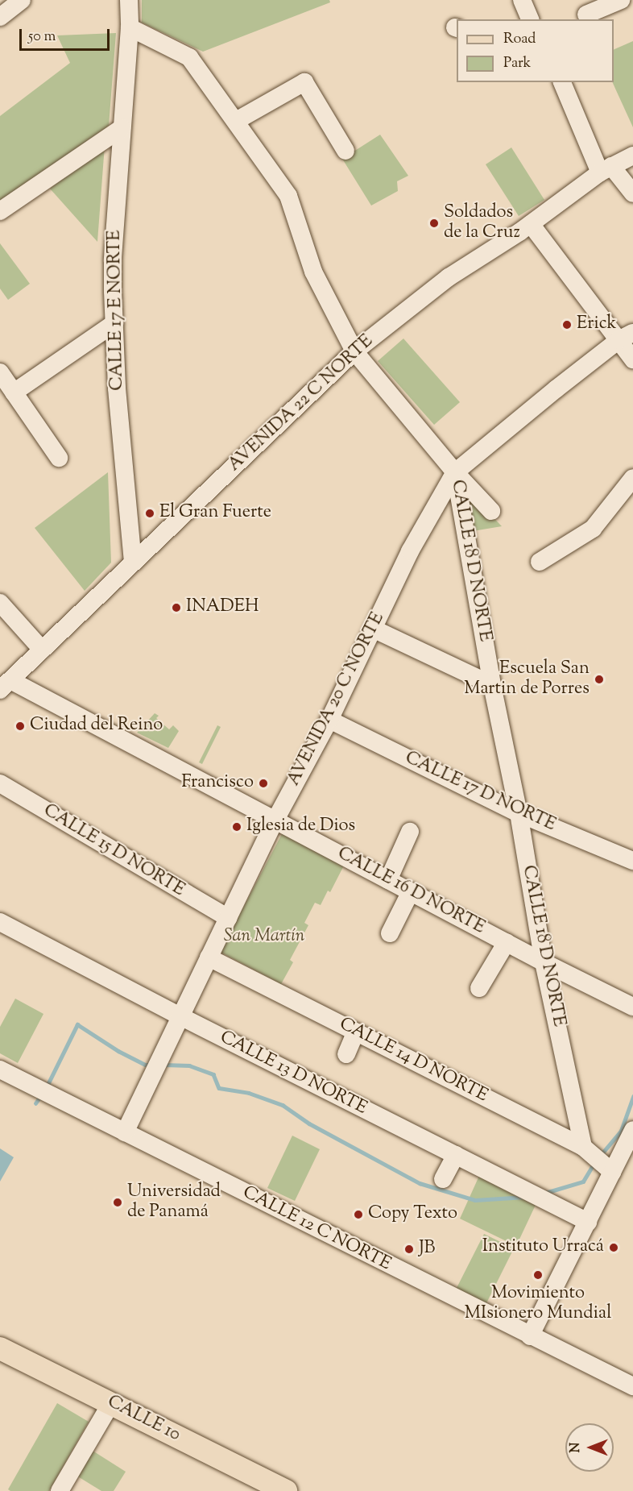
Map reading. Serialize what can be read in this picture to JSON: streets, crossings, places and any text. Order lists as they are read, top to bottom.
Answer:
{
  "streets": {
    "main road": ["CALLE 10"],
    "street": [
      "CALLE 17 E NORTE",
      "AVENIDA 22 C NORTE",
      "CALLE 18 D NORTE",
      "AVENIDA 20 C NORTE",
      "CALLE 17 D NORTE",
      "CALLE 15 D NORTE",
      "CALLE 16 D NORTE",
      "CALLE 14 D NORTE",
      "CALLE 13 D NORTE",
      "CALLE 12 C NORTE"
    ]
  },
  "crossings": [
    ["CALLE 17 E NORTE", "AVENIDA 22 C NORTE"],
    ["CALLE 17 E NORTE", "CALLE 18 D NORTE"],
    ["AVENIDA 22 C NORTE", "CALLE 18 D NORTE"],
    ["AVENIDA 22 C NORTE", "CALLE 16 D NORTE"],
    ["CALLE 18 D NORTE", "AVENIDA 20 C NORTE"],
    ["CALLE 18 D NORTE", "CALLE 17 D NORTE"],
    ["CALLE 18 D NORTE", "CALLE 16 D NORTE"],
    ["CALLE 18 D NORTE", "CALLE 14 D NORTE"],
    ["AVENIDA 20 C NORTE", "CALLE 17 D NORTE"],
    ["AVENIDA 20 C NORTE", "CALLE 15 D NORTE"],
    ["AVENIDA 20 C NORTE", "CALLE 16 D NORTE"],
    ["AVENIDA 20 C NORTE", "CALLE 14 D NORTE"],
    ["AVENIDA 20 C NORTE", "CALLE 13 D NORTE"],
    ["AVENIDA 20 C NORTE", "CALLE 12 C NORTE"]
  ],
  "parks": ["San Martín"],
  "places": [
    "Soldados de la Cruz",
    "Erick",
    "El Gran Fuerte",
    "INADEH",
    "Escuela San Martin de Porres",
    "Ciudad del Reino",
    "Francisco",
    "Iglesia de Dios",
    "Universidad de Panamá",
    "Copy Texto",
    "Instituto Urracá",
    "JB",
    "Movimiento MIsionero Mundial"
  ],
  "legend": ["Road", "Park"],
  "scale_bar": "50 m",
  "north": "left"
}
